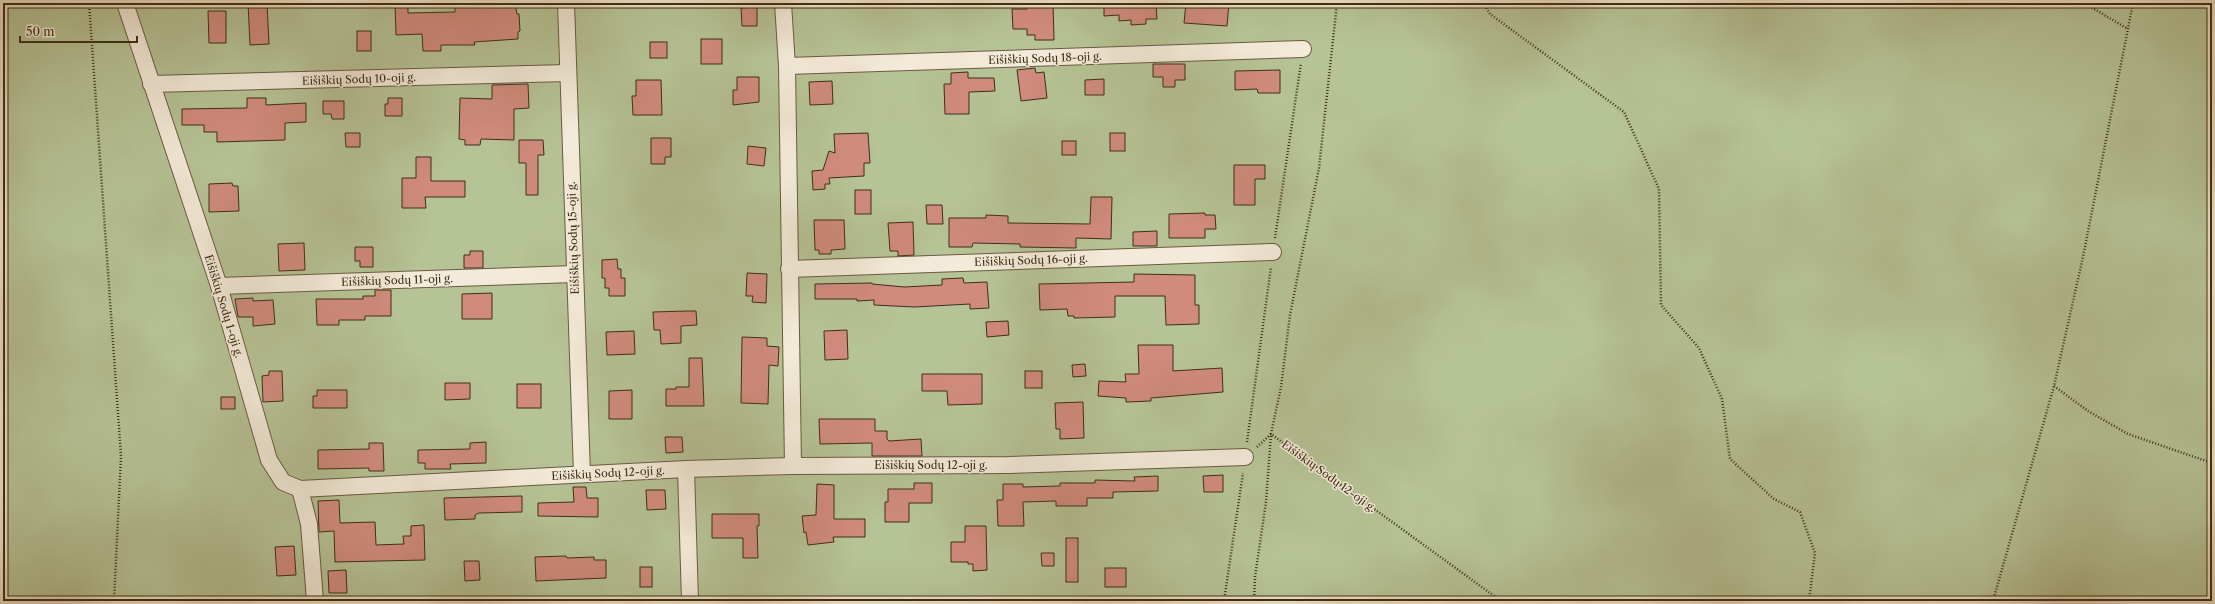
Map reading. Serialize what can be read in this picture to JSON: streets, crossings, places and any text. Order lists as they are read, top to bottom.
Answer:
{
  "streets": {
    "street": [
      "Eišiškių Sodų 18-oji g.",
      "Eišiškių Sodų 10-oji g.",
      "Eišiškių Sodų 15-oji g.",
      "Eišiškių Sodų 16-oji g.",
      "Eišiškių Sodų 11-oji g.",
      "Eišiškių Sodų 1-oji g.",
      "Eišiškių Sodų 12-oji g."
    ]
  },
  "crossings": [
    ["Eišiškių Sodų 10-oji g.", "Eišiškių Sodų 15-oji g."],
    ["Eišiškių Sodų 10-oji g.", "Eišiškių Sodų 1-oji g."],
    ["Eišiškių Sodų 15-oji g.", "Eišiškių Sodų 11-oji g."],
    ["Eišiškių Sodų 15-oji g.", "Eišiškių Sodų 12-oji g."],
    ["Eišiškių Sodų 11-oji g.", "Eišiškių Sodų 1-oji g."],
    ["Eišiškių Sodų 1-oji g.", "Eišiškių Sodų 12-oji g."]
  ],
  "scale_bar": "50 m"
}
